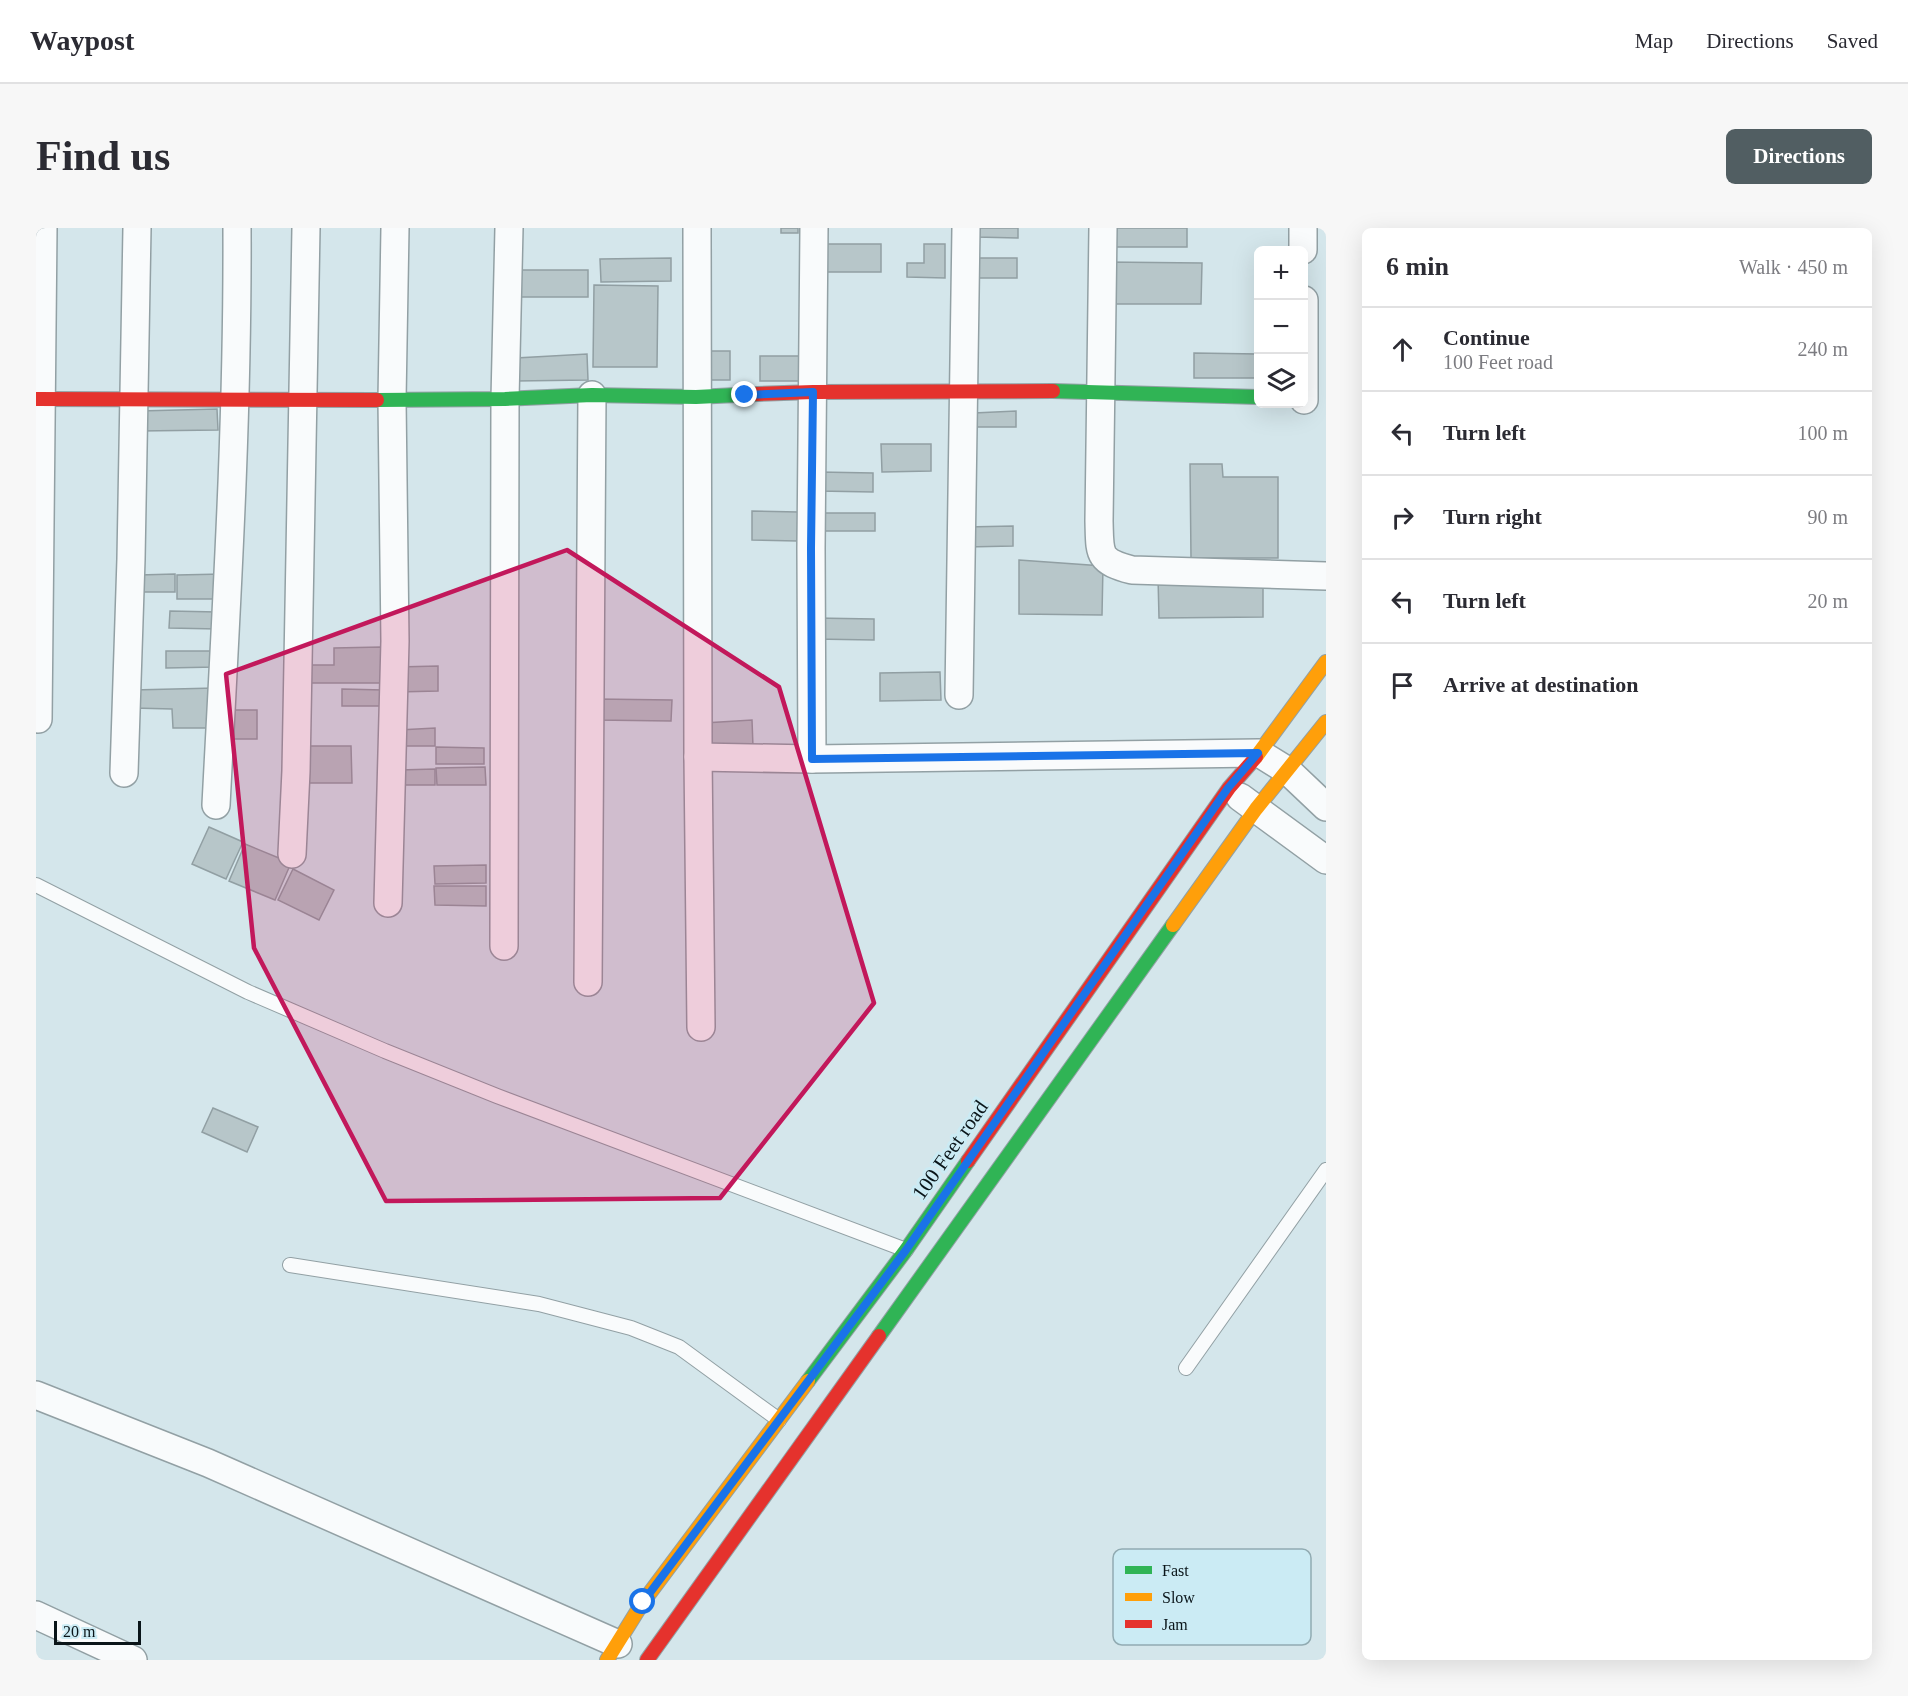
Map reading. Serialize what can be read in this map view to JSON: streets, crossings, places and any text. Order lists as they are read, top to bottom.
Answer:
{
  "streets": {
    "street": ["100 Feet road"]
  },
  "legend": ["Fast", "Slow", "Jam"],
  "scale_bar": "20 m",
  "page": {
    "header": "Waypost",
    "nav": ["Map", "Directions", "Saved"],
    "buttons": "Directions",
    "title": "Find us",
    "heading": ["6 min", "Walk · 450 m"],
    "map_buttons": ["+", "−"],
    "list": [
      ["Continue", "100 Feet road", "240 m"],
      ["Turn left", "100 m"],
      ["Turn right", "90 m"],
      ["Turn left", "20 m"],
      "Arrive at destination"
    ],
    "scale": "20 m"
  }
}
